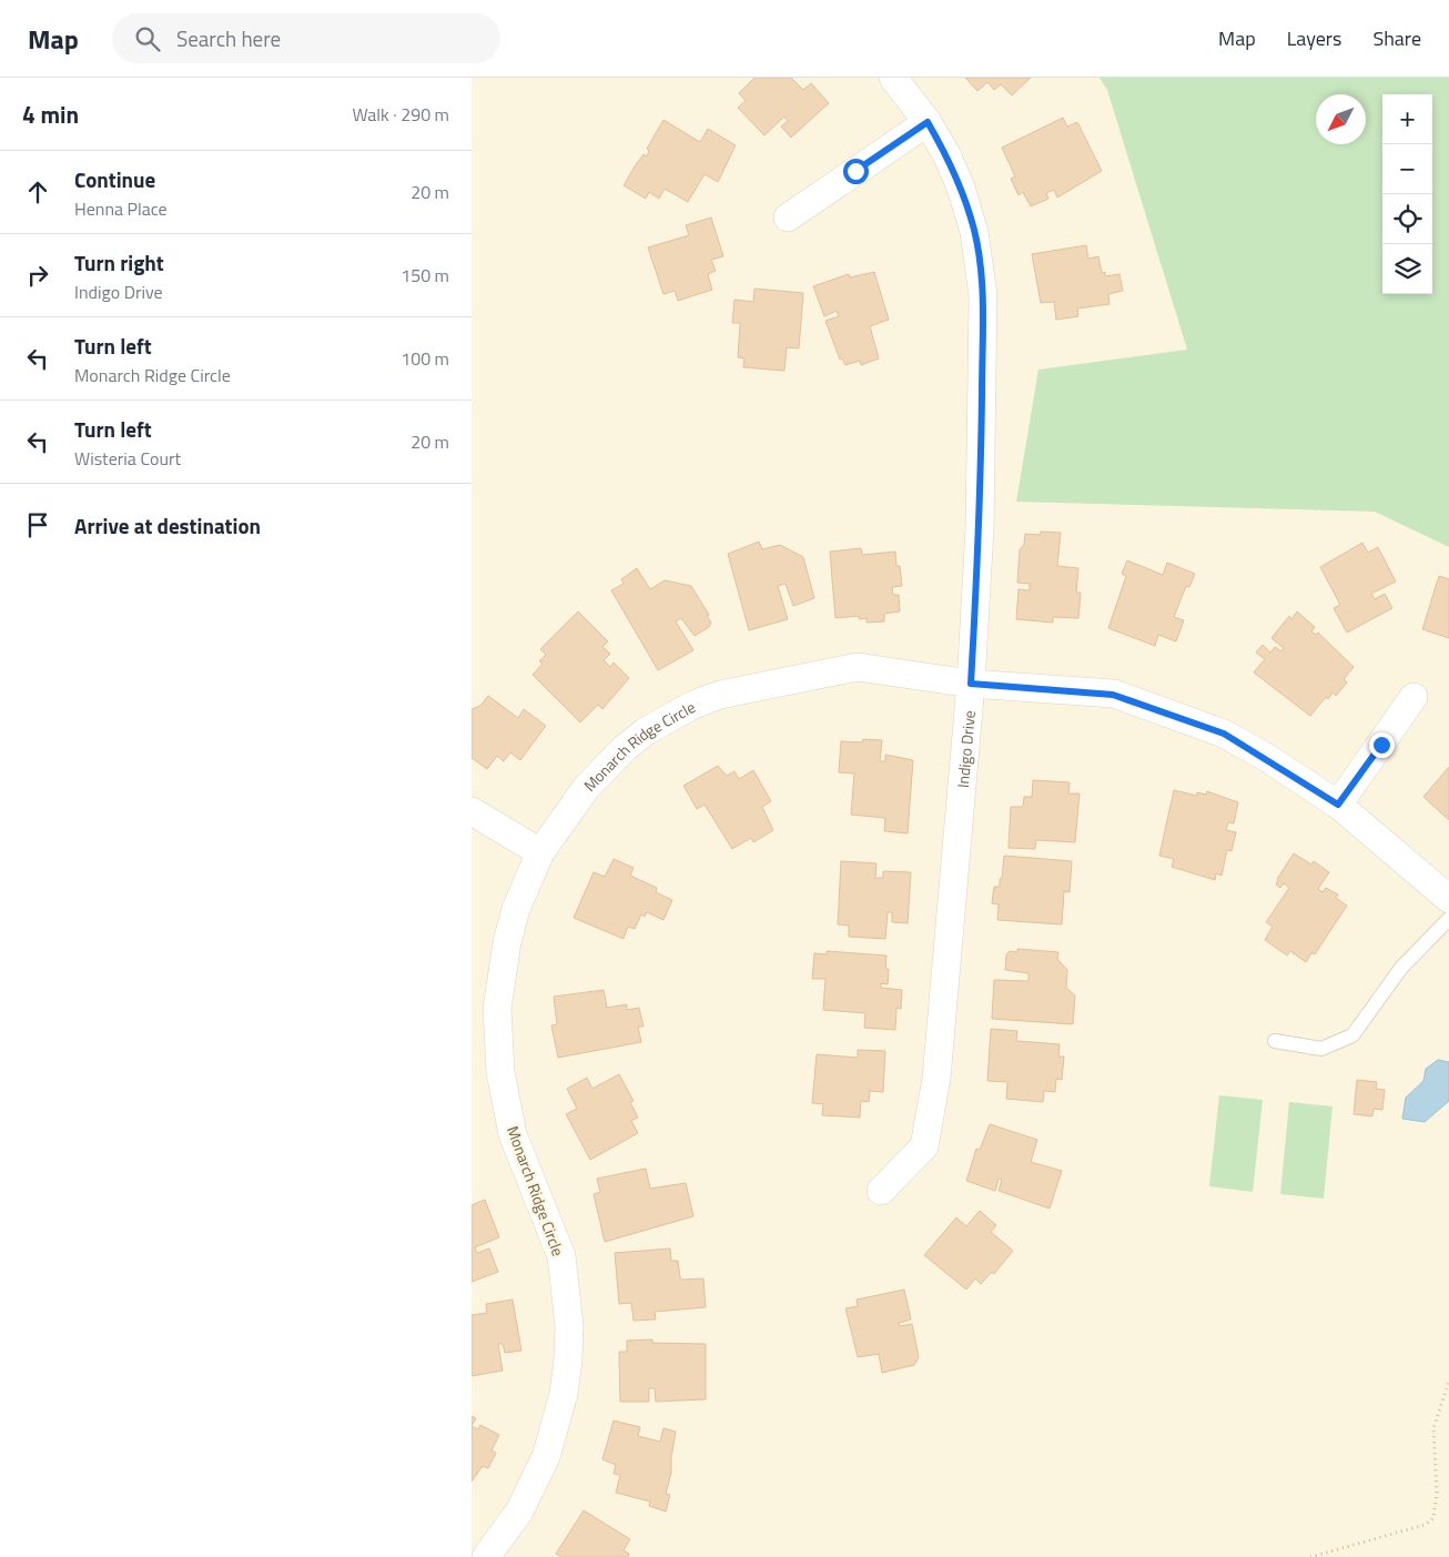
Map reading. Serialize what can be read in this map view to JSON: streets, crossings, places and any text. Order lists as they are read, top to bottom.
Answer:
{
  "streets": {
    "street": ["Monarch Ridge Circle", "Indigo Drive"]
  },
  "crossings": [
    ["Monarch Ridge Circle", "Indigo Drive"]
  ],
  "north": "bottom left",
  "page": {
    "header": "Map",
    "search": "Search here",
    "nav": ["Map", "Layers", "Share"],
    "heading": ["4 min", "Walk · 290 m"],
    "map_buttons": ["+", "−"],
    "list": [
      ["Continue", "Henna Place", "20 m"],
      ["Turn right", "Indigo Drive", "150 m"],
      ["Turn left", "Monarch Ridge Circle", "100 m"],
      ["Turn left", "Wisteria Court", "20 m"],
      "Arrive at destination"
    ]
  }
}
